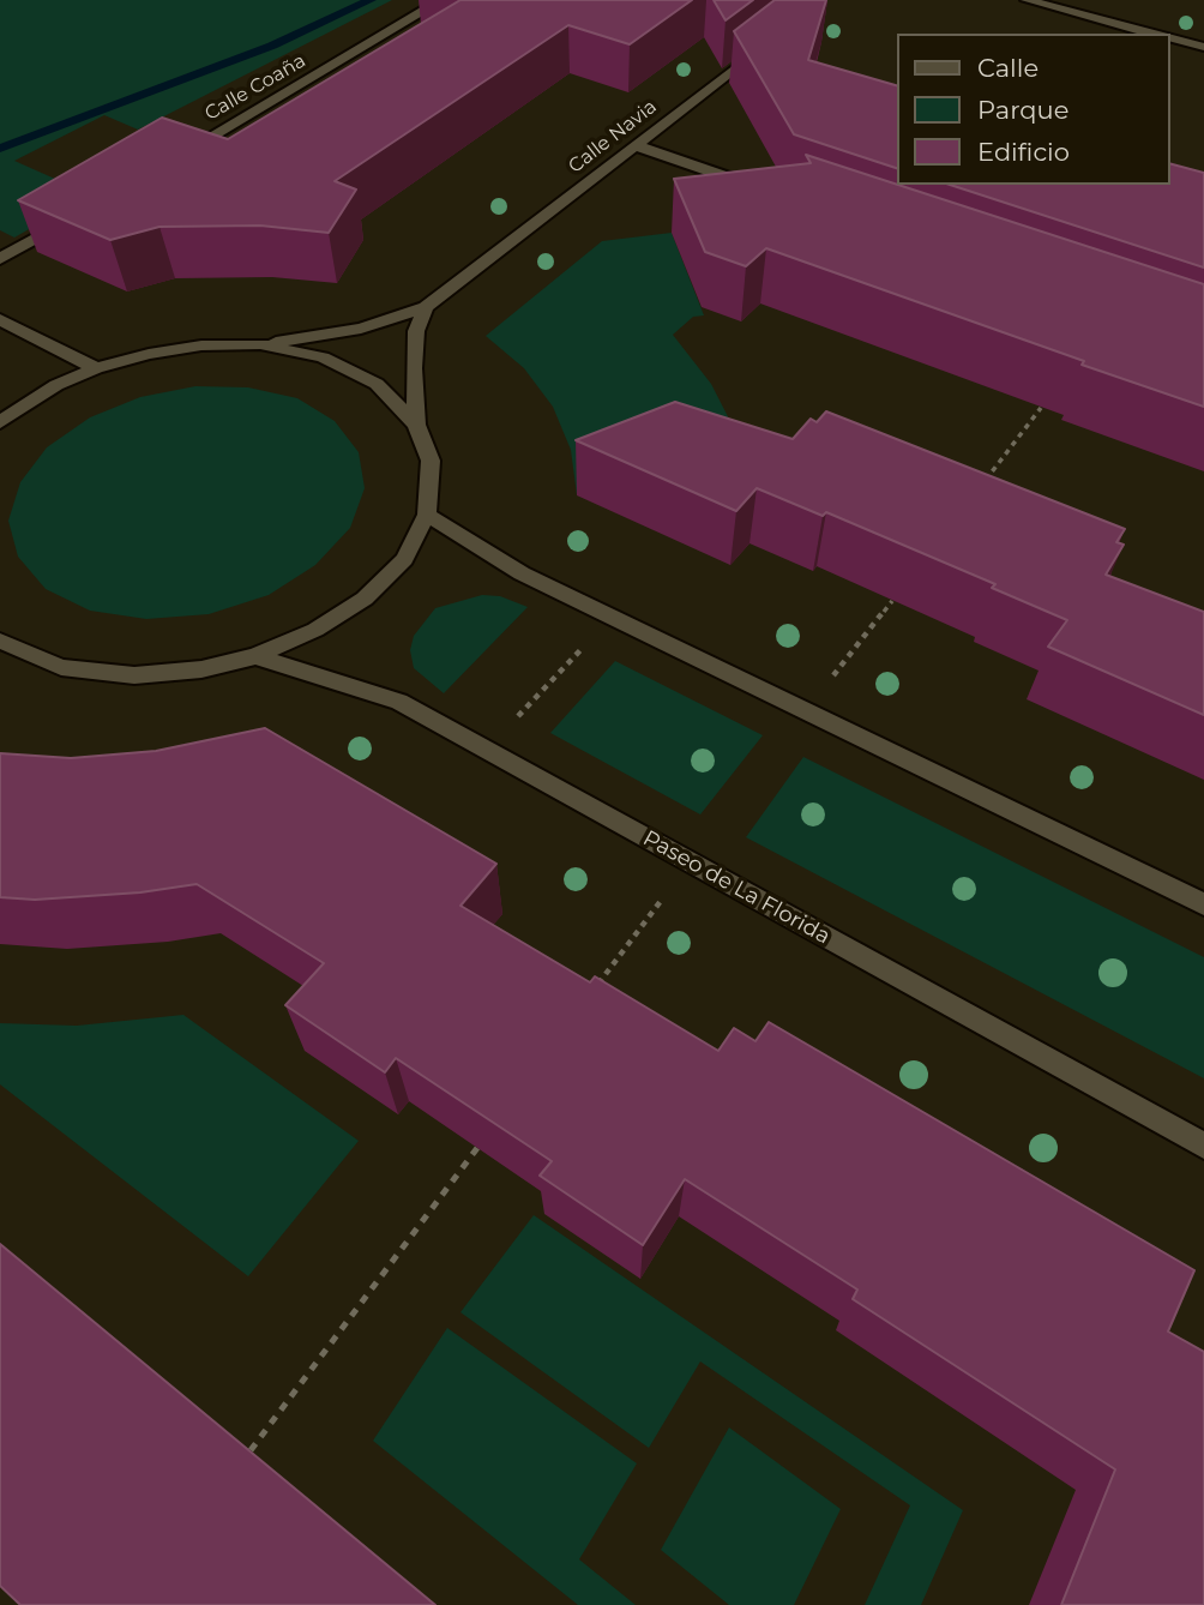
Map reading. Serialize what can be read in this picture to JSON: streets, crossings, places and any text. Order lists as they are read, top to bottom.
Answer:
{
  "streets": {
    "street": ["Calle Coaña", "Calle Navia", "Paseo de La Florida"]
  },
  "legend": ["Calle", "Parque", "Edificio"]
}
